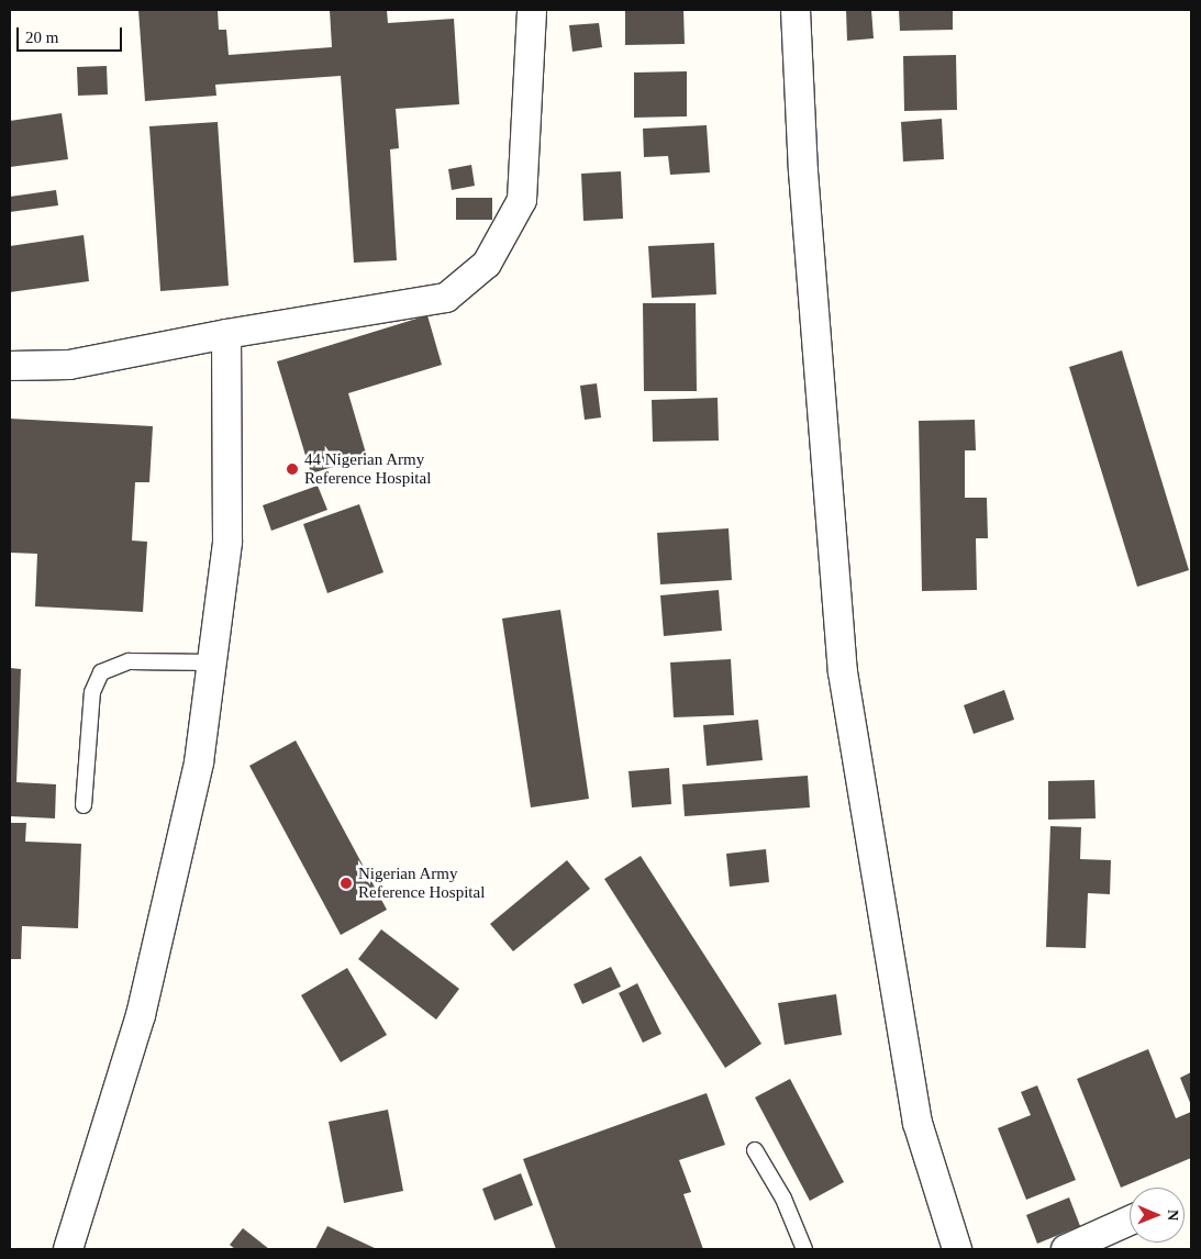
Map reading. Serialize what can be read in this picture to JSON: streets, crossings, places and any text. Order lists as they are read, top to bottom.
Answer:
{
  "places": ["44 Nigerian Army Reference Hospital", "Nigerian Army Reference Hospital"],
  "scale_bar": "20 m",
  "north": "right"
}
